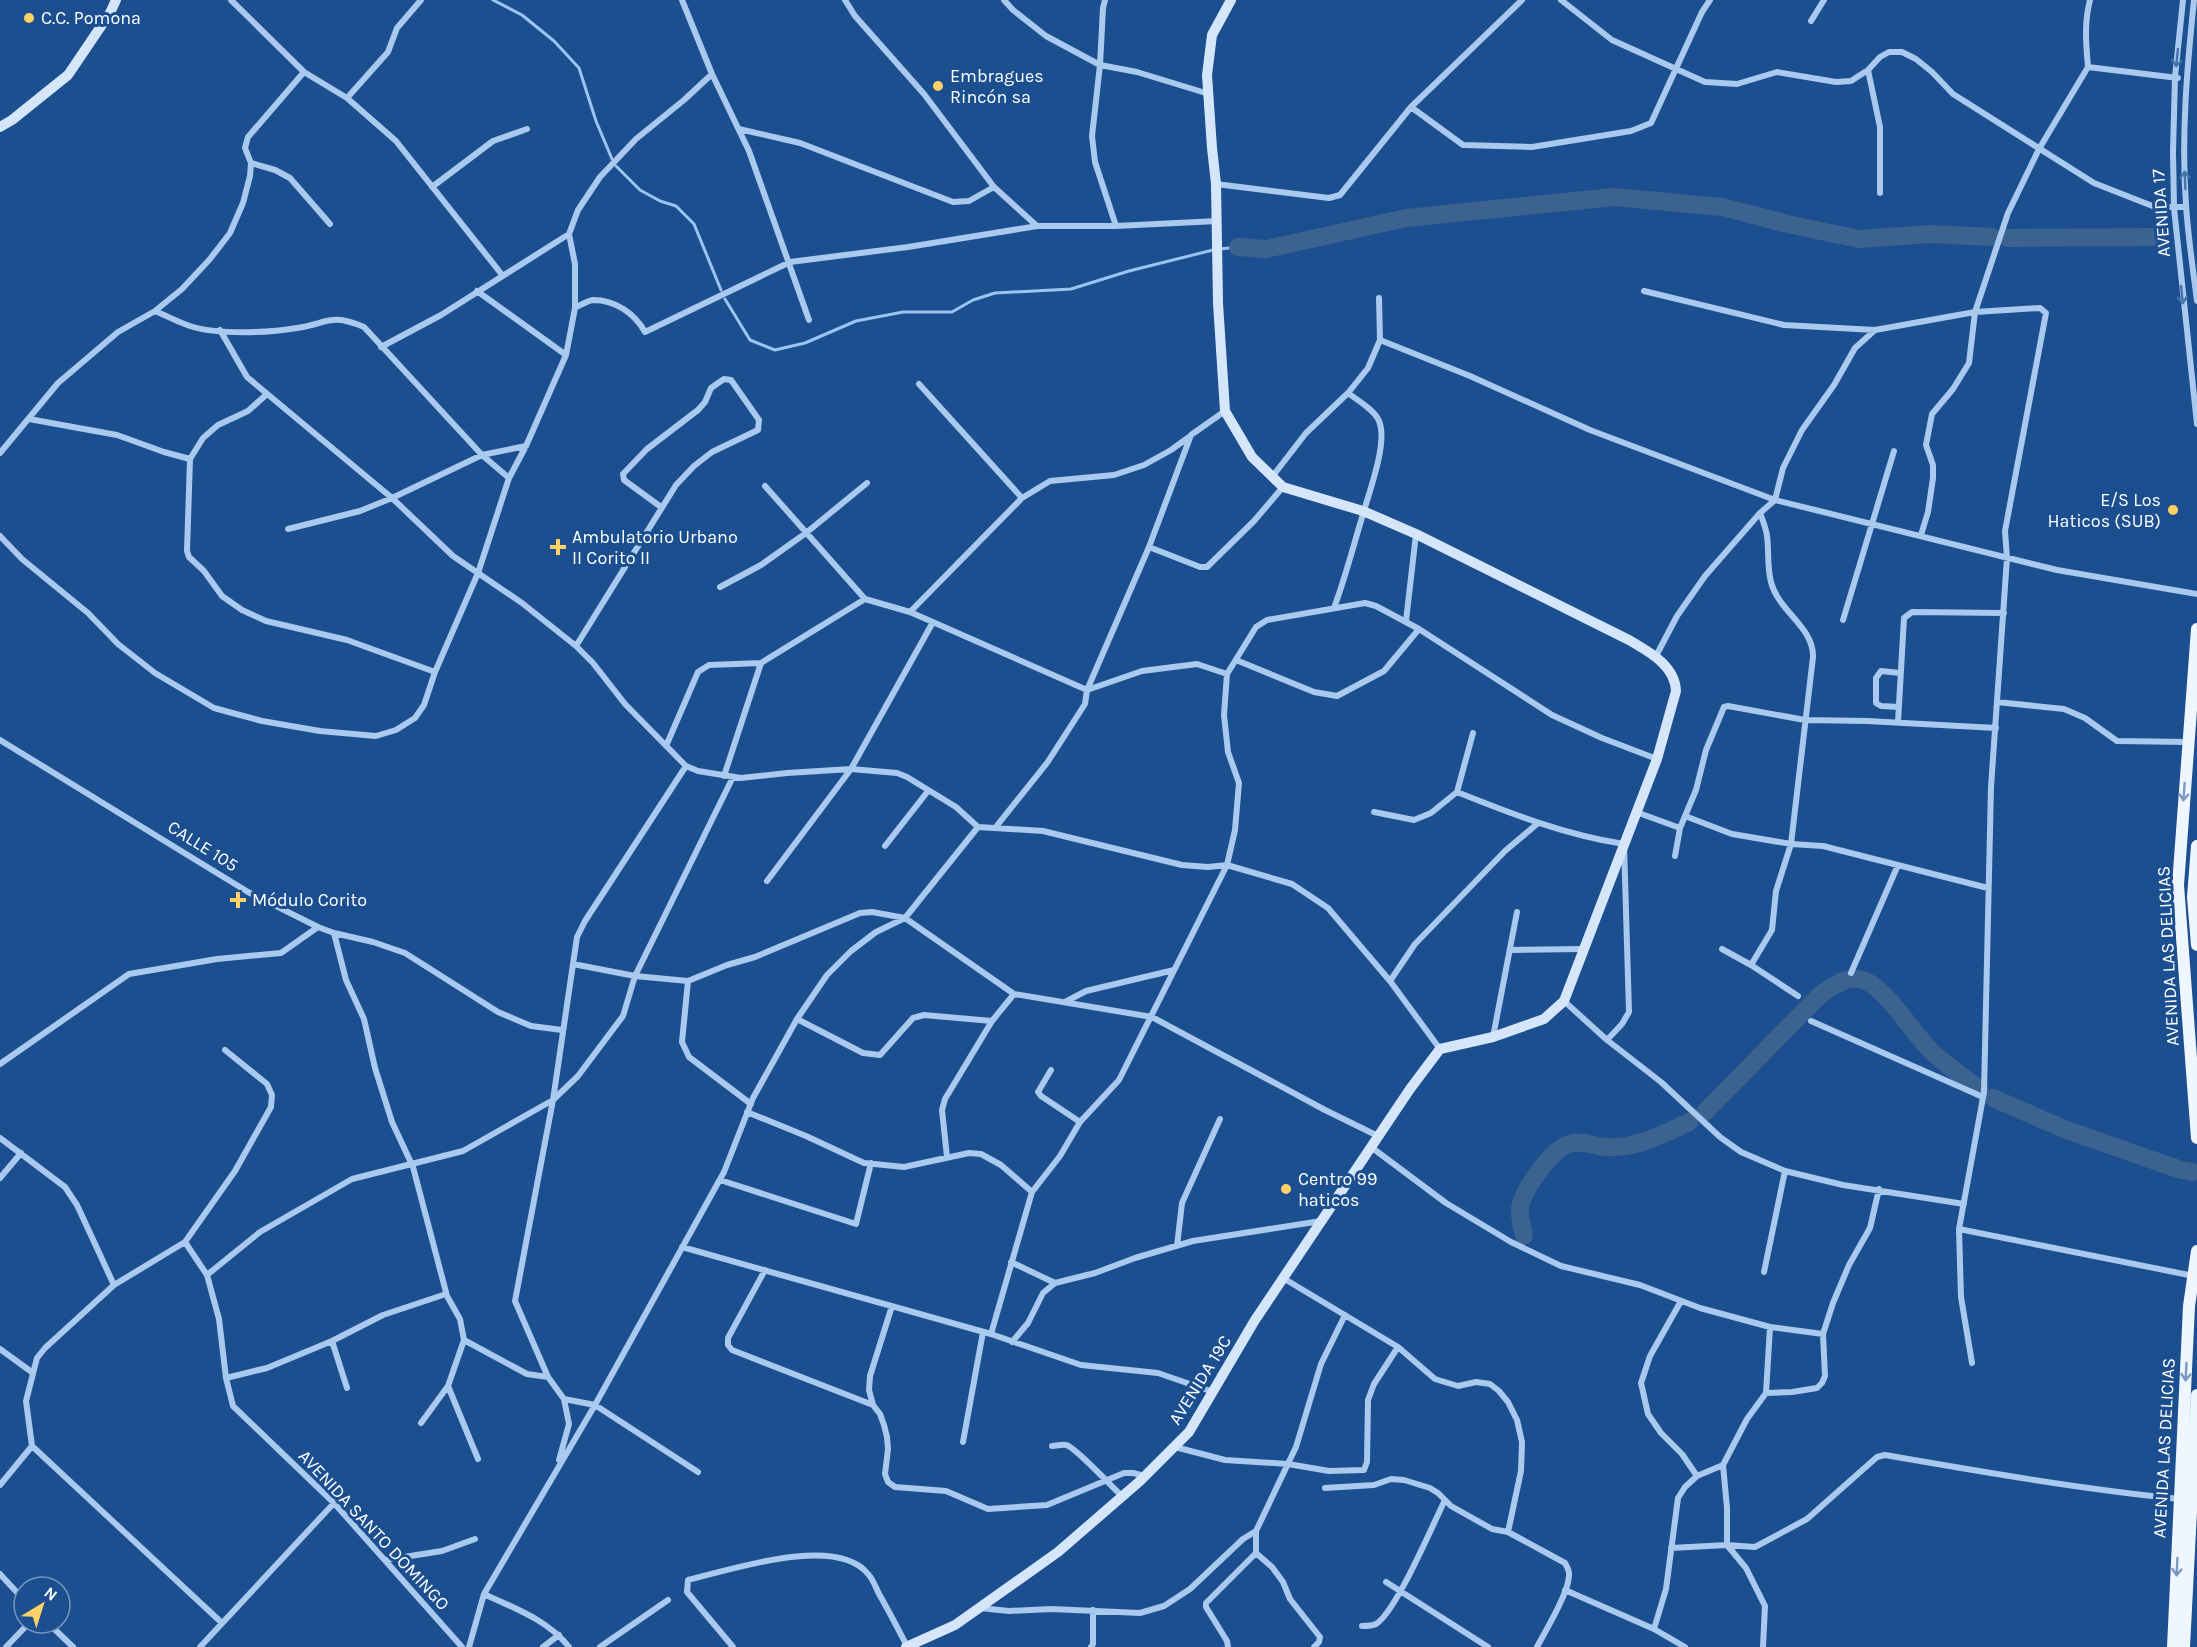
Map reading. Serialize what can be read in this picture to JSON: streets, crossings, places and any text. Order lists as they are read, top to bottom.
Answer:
{
  "streets": {
    "main road": ["AVENIDA LAS DELICIAS"],
    "street": [
      "AVENIDA 17",
      "CALLE 105",
      "AVENIDA 19C",
      "AVENIDA SANTO DOMINGO"
    ]
  },
  "places": {
    "other": [
      "C.C. Pomona",
      "Embragues Rincón sa",
      "E/S Los Haticos (SUB)",
      "Centro 99 haticos"
    ],
    "health": ["Ambulatorio Urbano II Corito II", "Módulo Corito"]
  },
  "north": "top right"
}
